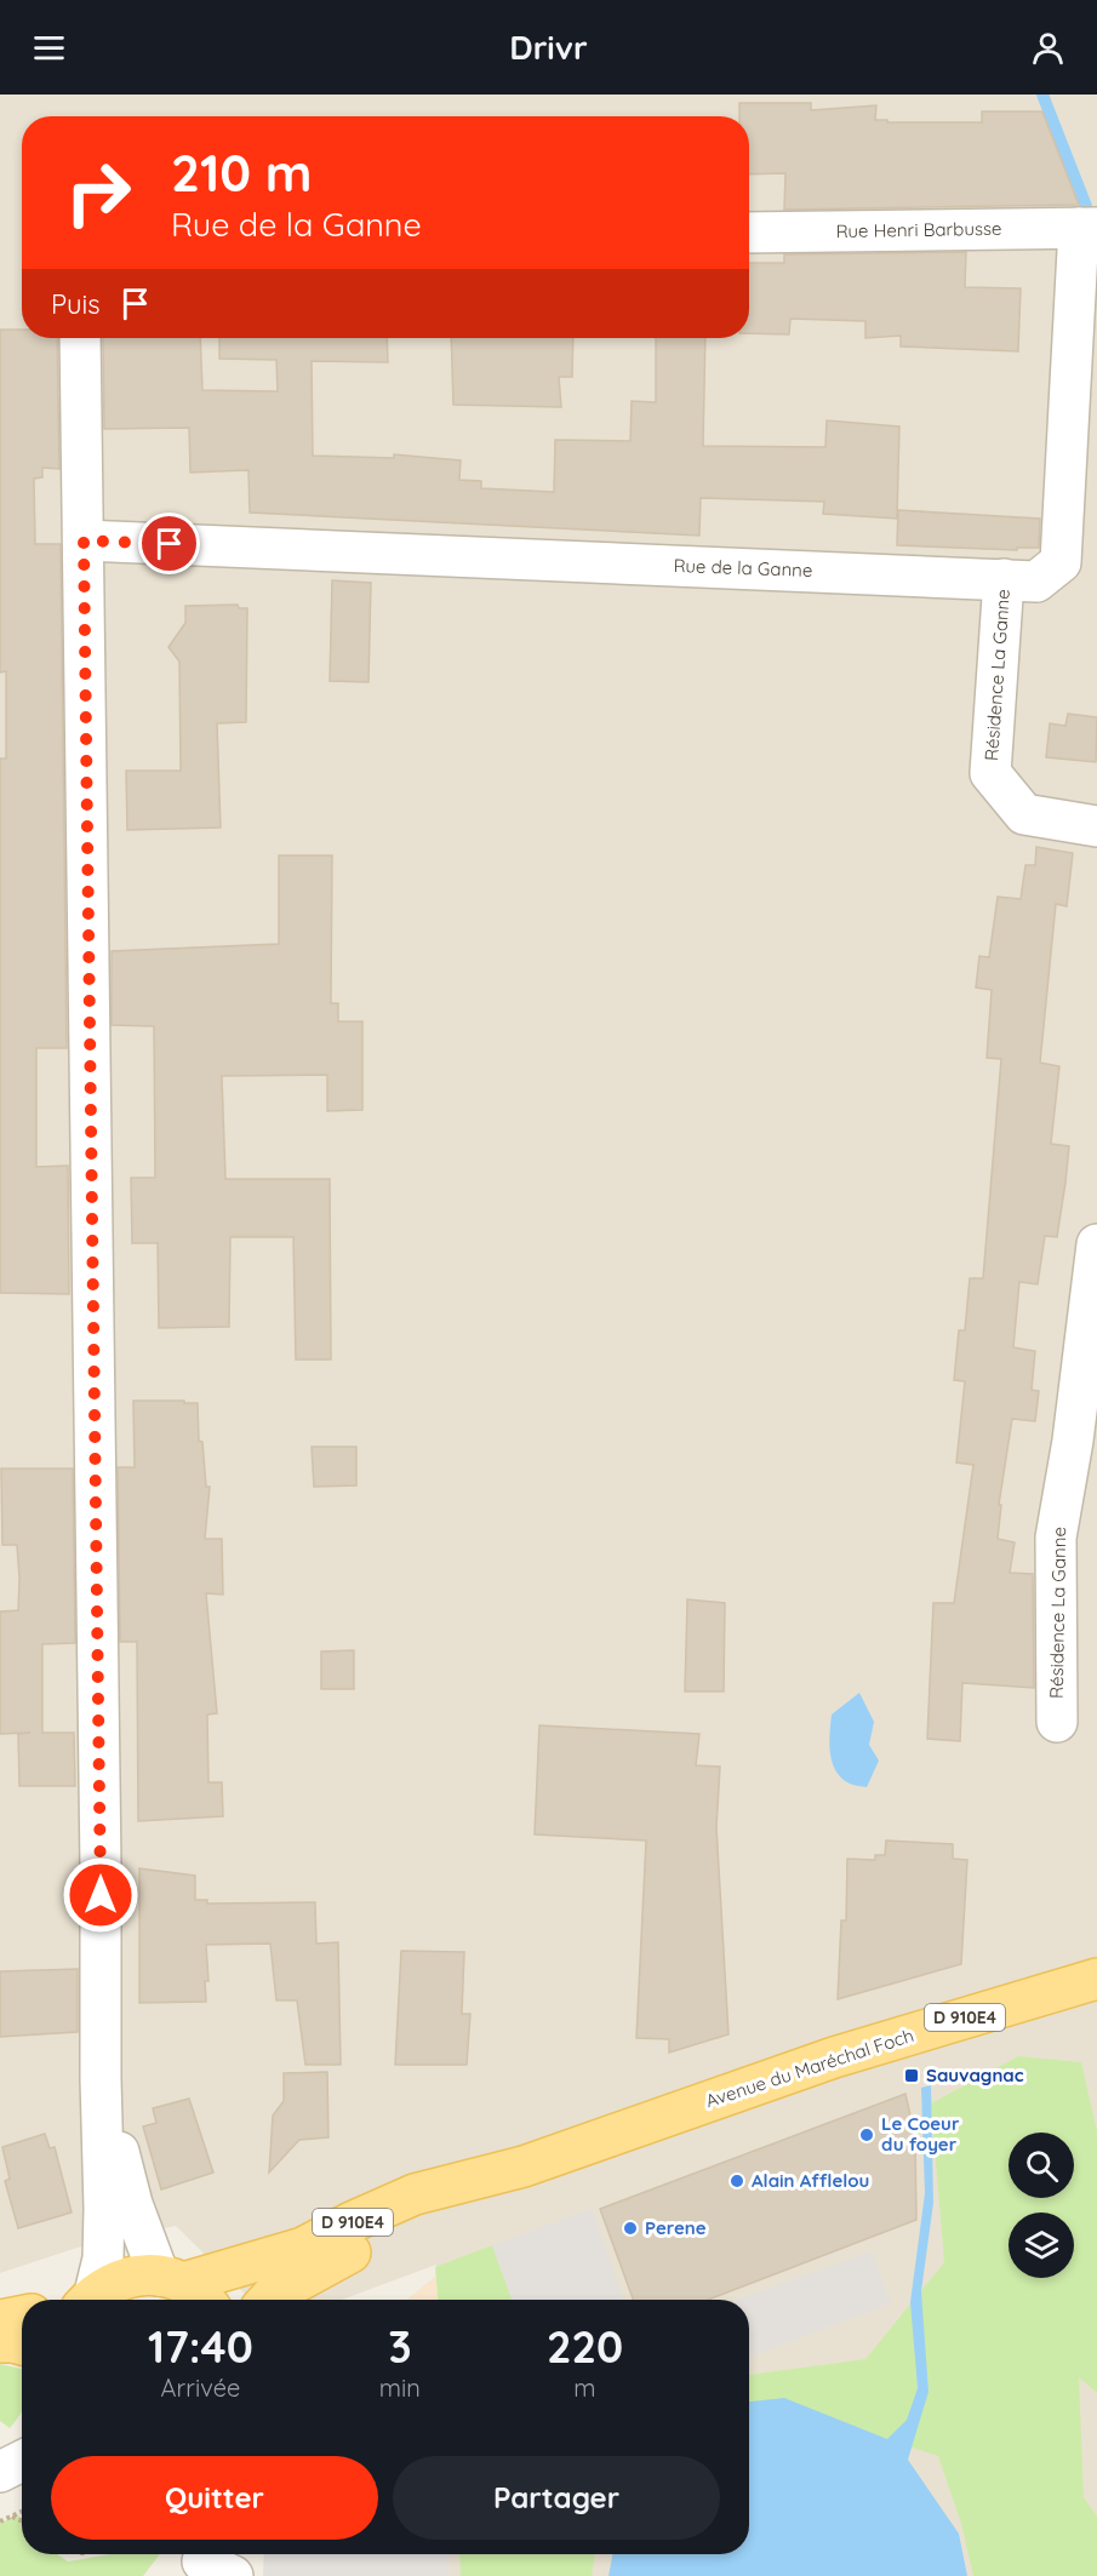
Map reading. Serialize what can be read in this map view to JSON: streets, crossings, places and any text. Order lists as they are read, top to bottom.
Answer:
{
  "streets": {
    "main road": ["D 910E4", "Avenue du Maréchal Foch"],
    "street": ["Rue Henri Barbusse", "Rue de la Ganne", "Résidence La Ganne"]
  },
  "crossings": [
    ["Rue Henri Barbusse", "Rue de la Ganne"],
    ["Rue de la Ganne", "Résidence La Ganne"]
  ],
  "places": {
    "transit": ["Sauvagnac"],
    "other": ["Le Coeur du foyer", "Alain Afflelou", "Perene"]
  },
  "page": {
    "header": "Drivr",
    "turn": ["210 m", "Rue de la Ganne"],
    "then": "Puis",
    "eta": [
      "17:40",
      "Arrivée",
      "3",
      "min",
      "220",
      "m"
    ],
    "buttons": ["Quitter", "Partager"]
  }
}
